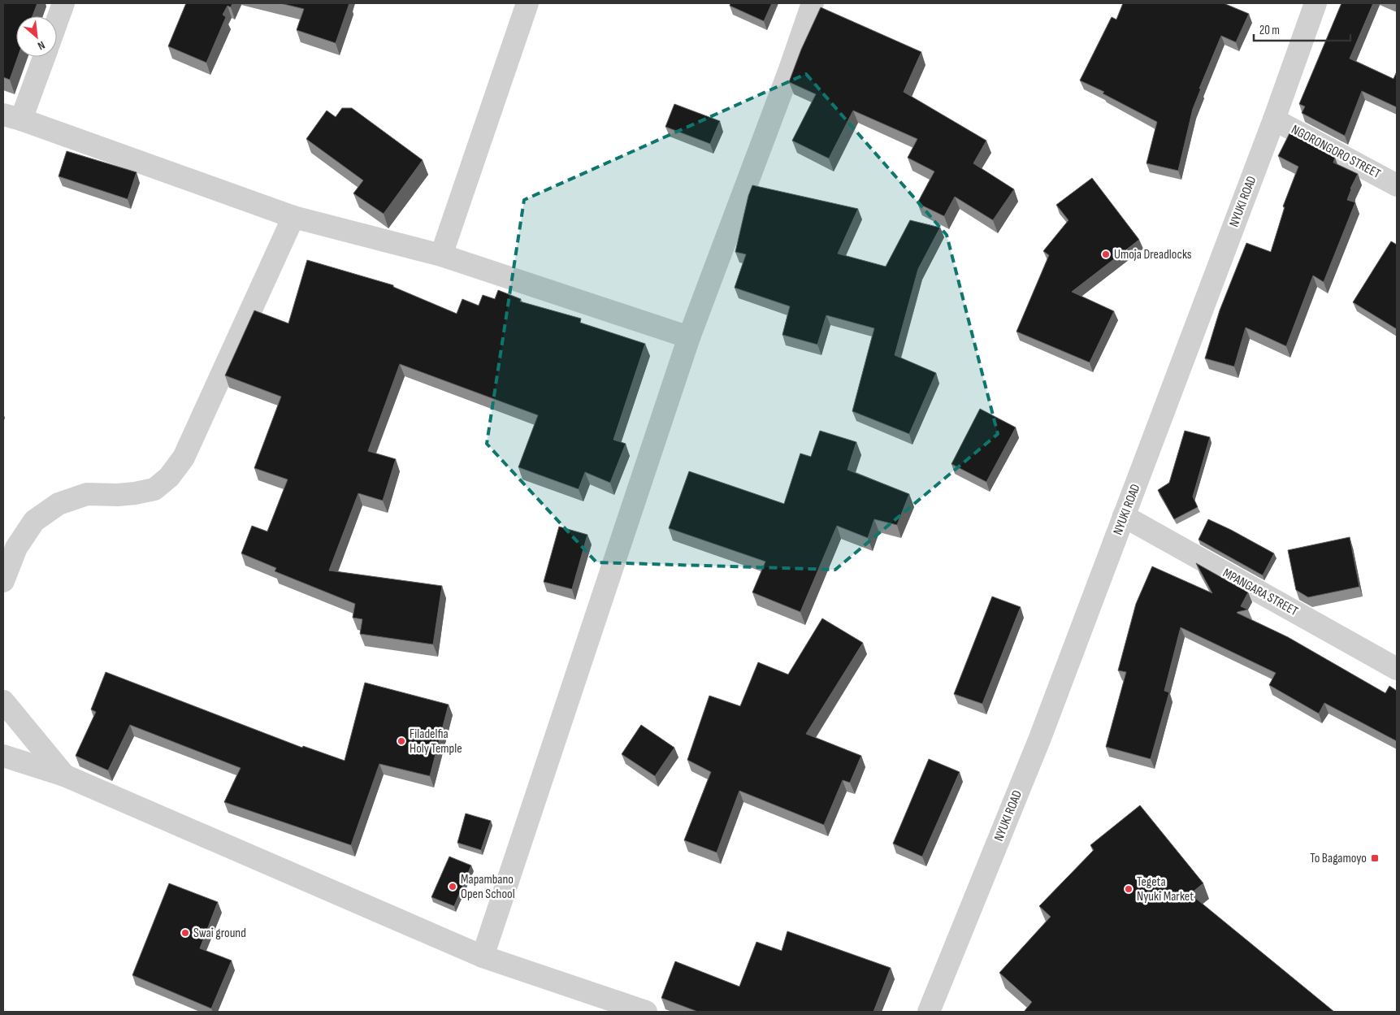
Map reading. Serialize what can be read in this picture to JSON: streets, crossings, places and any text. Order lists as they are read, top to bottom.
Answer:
{
  "streets": {
    "street": ["NGORONGORO STREET", "NYUKI ROAD", "MPANGARA STREET"]
  },
  "crossings": [
    ["NGORONGORO STREET", "NYUKI ROAD"],
    ["NYUKI ROAD", "MPANGARA STREET"]
  ],
  "places": {
    "other": [
      "Umoja Dreadlocks",
      "Filadelfia Holy Temple",
      "Mapambano Open School",
      "Tegeta Nyuki Market",
      "Swai ground"
    ],
    "transit": ["To Bagamoyo"]
  },
  "scale_bar": "20 m",
  "north": "bottom right"
}
